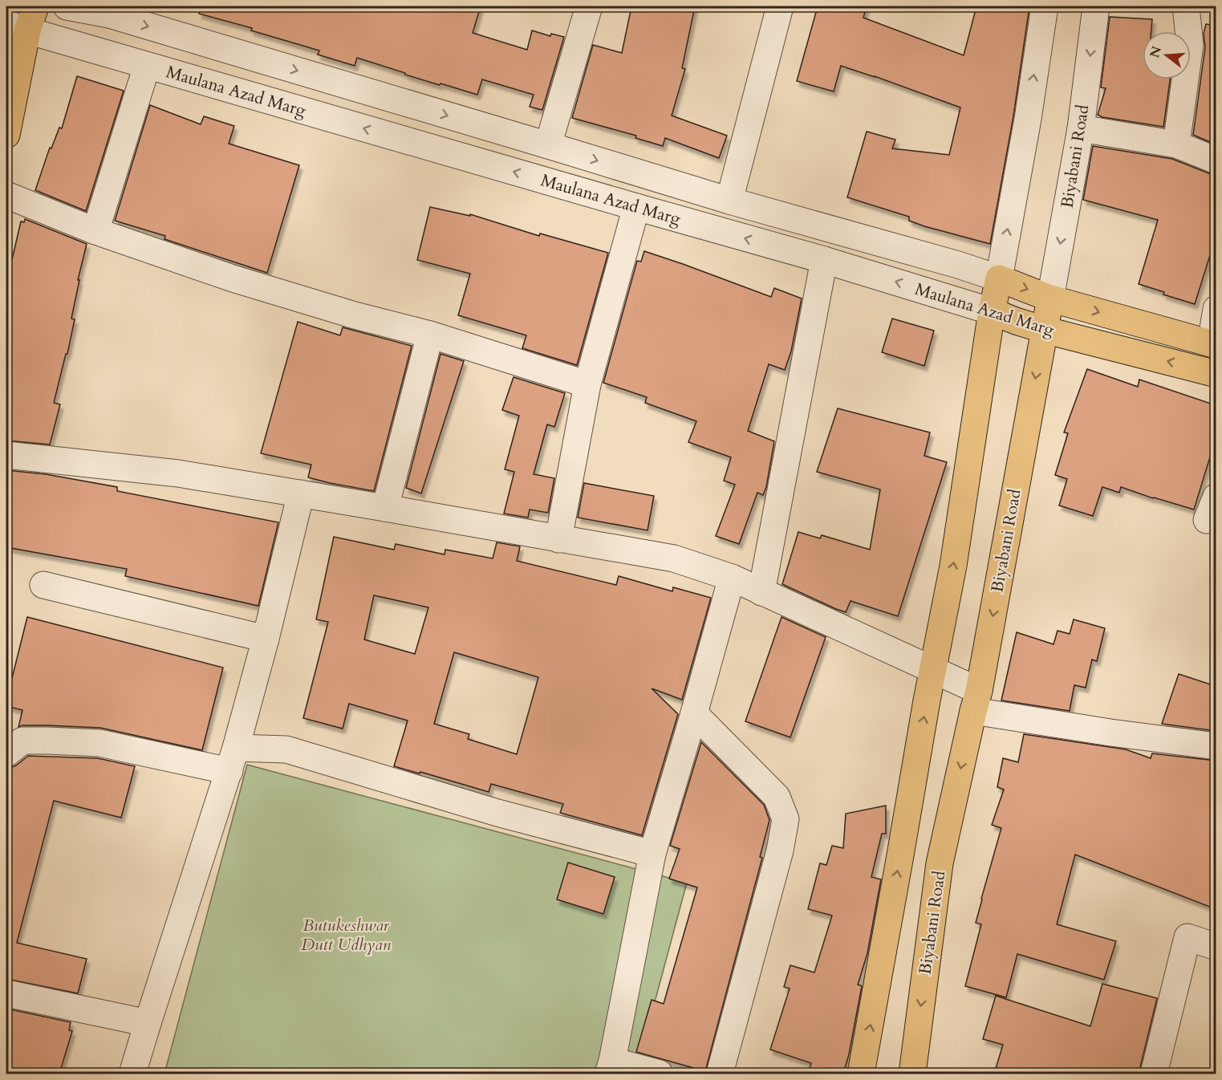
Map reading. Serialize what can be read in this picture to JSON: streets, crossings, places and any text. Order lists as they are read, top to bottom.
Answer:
{
  "streets": {
    "main road": ["Maulana Azad Marg", "Biyabani Road"]
  },
  "crossings": [
    ["Maulana Azad Marg", "Biyabani Road"]
  ],
  "parks": ["Butukeshwar Dutt Udhyan"],
  "north": "left"
}
